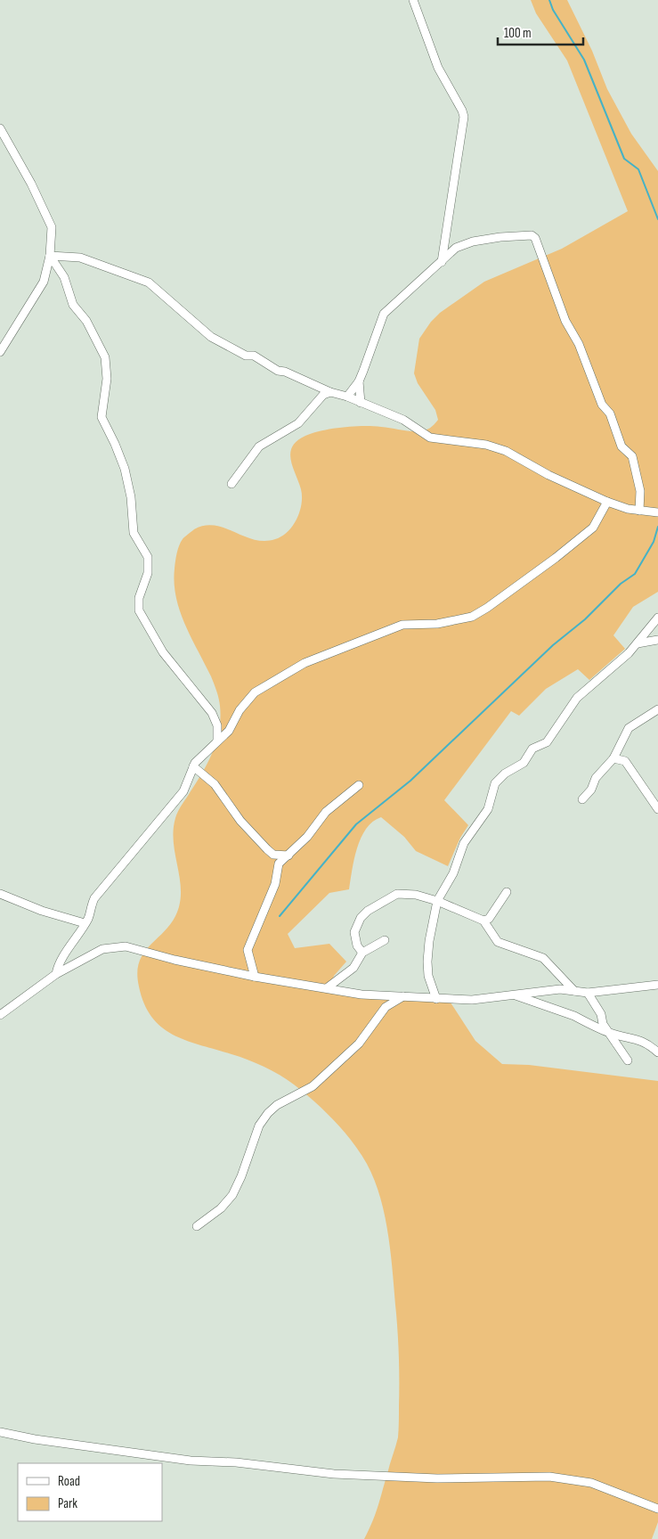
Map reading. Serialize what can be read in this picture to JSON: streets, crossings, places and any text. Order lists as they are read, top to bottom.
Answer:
{
  "legend": ["Road", "Park"],
  "scale_bar": "100 m"
}
